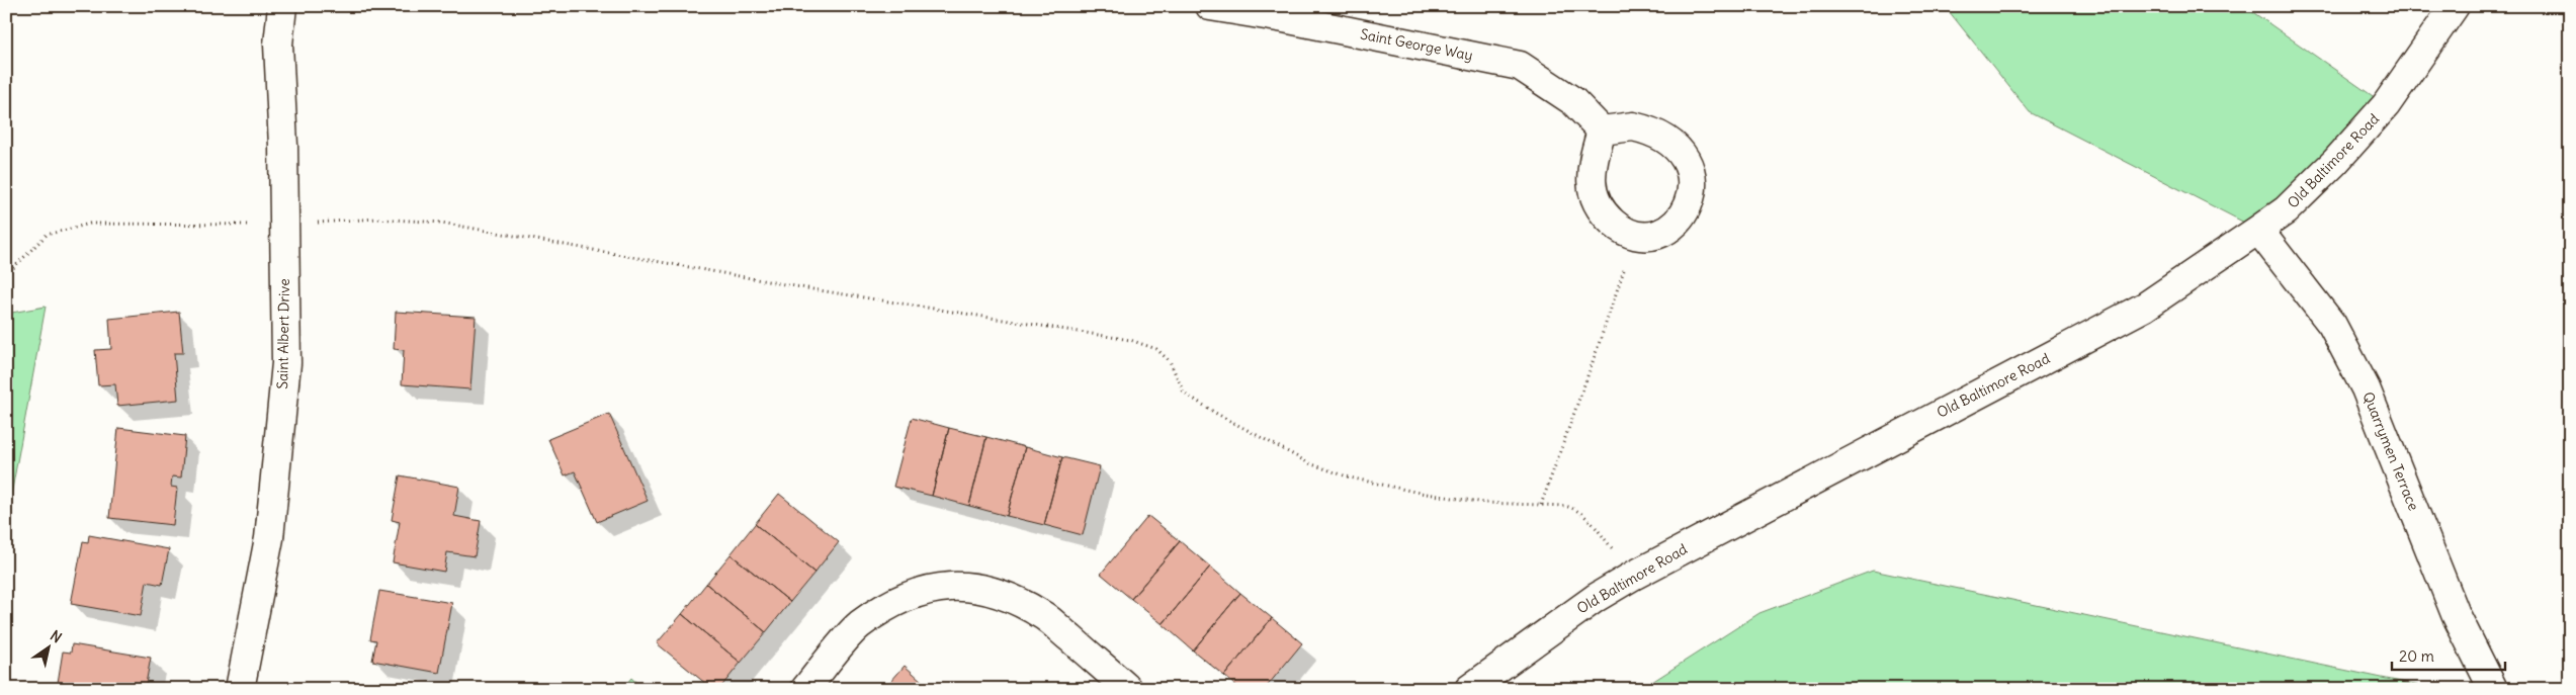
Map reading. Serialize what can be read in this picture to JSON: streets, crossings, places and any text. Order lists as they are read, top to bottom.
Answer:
{
  "streets": {
    "street": [
      "Saint George Way",
      "Old Baltimore Road",
      "Saint Albert Drive",
      "Quarrymen Terrace"
    ]
  },
  "crossings": [
    ["Old Baltimore Road", "Quarrymen Terrace"]
  ],
  "scale_bar": "20 m",
  "north": "top right"
}
